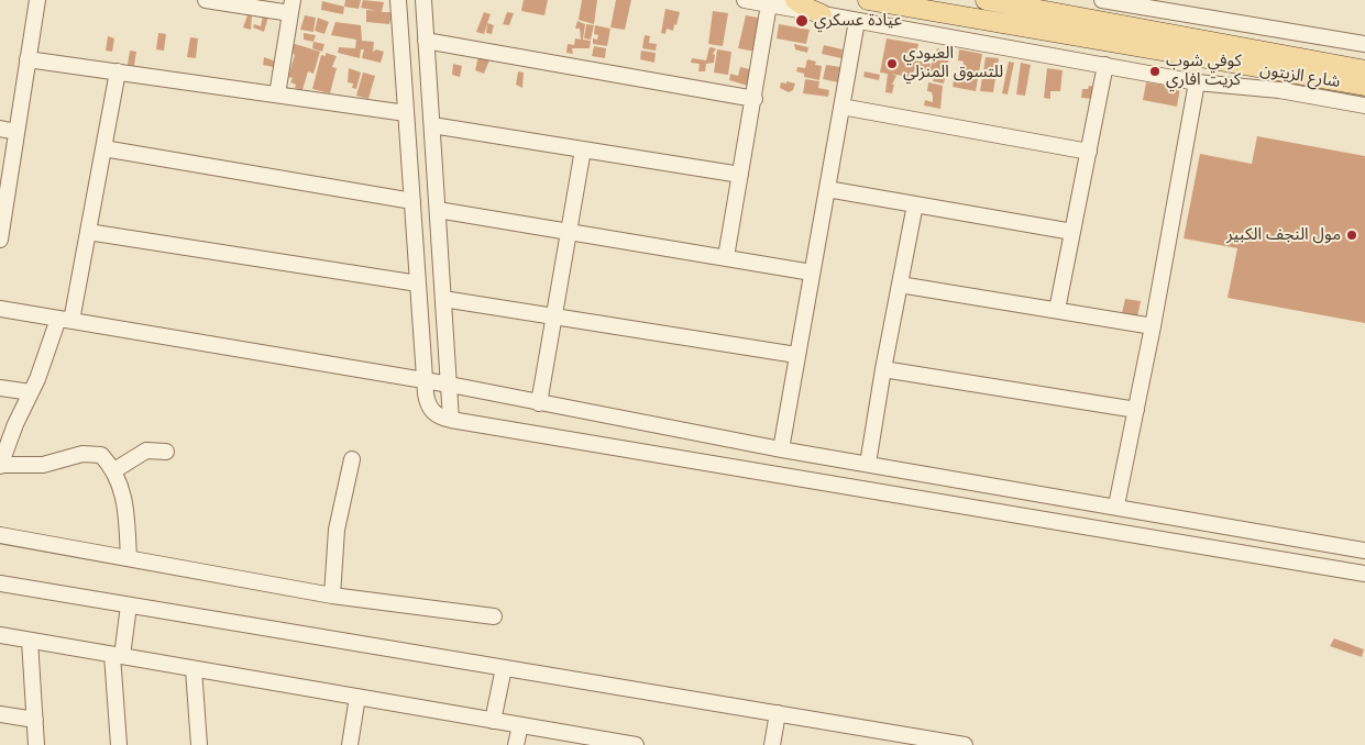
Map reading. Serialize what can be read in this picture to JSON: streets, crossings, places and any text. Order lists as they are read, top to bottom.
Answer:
{
  "streets": {
    "street": ["شارع الزيتون"]
  },
  "places": [
    "عيادة عسكري",
    "العبودي للتسوق المنزلي",
    "كوفي شوب كريت افاري",
    "مول النجف الكبير"
  ]
}
